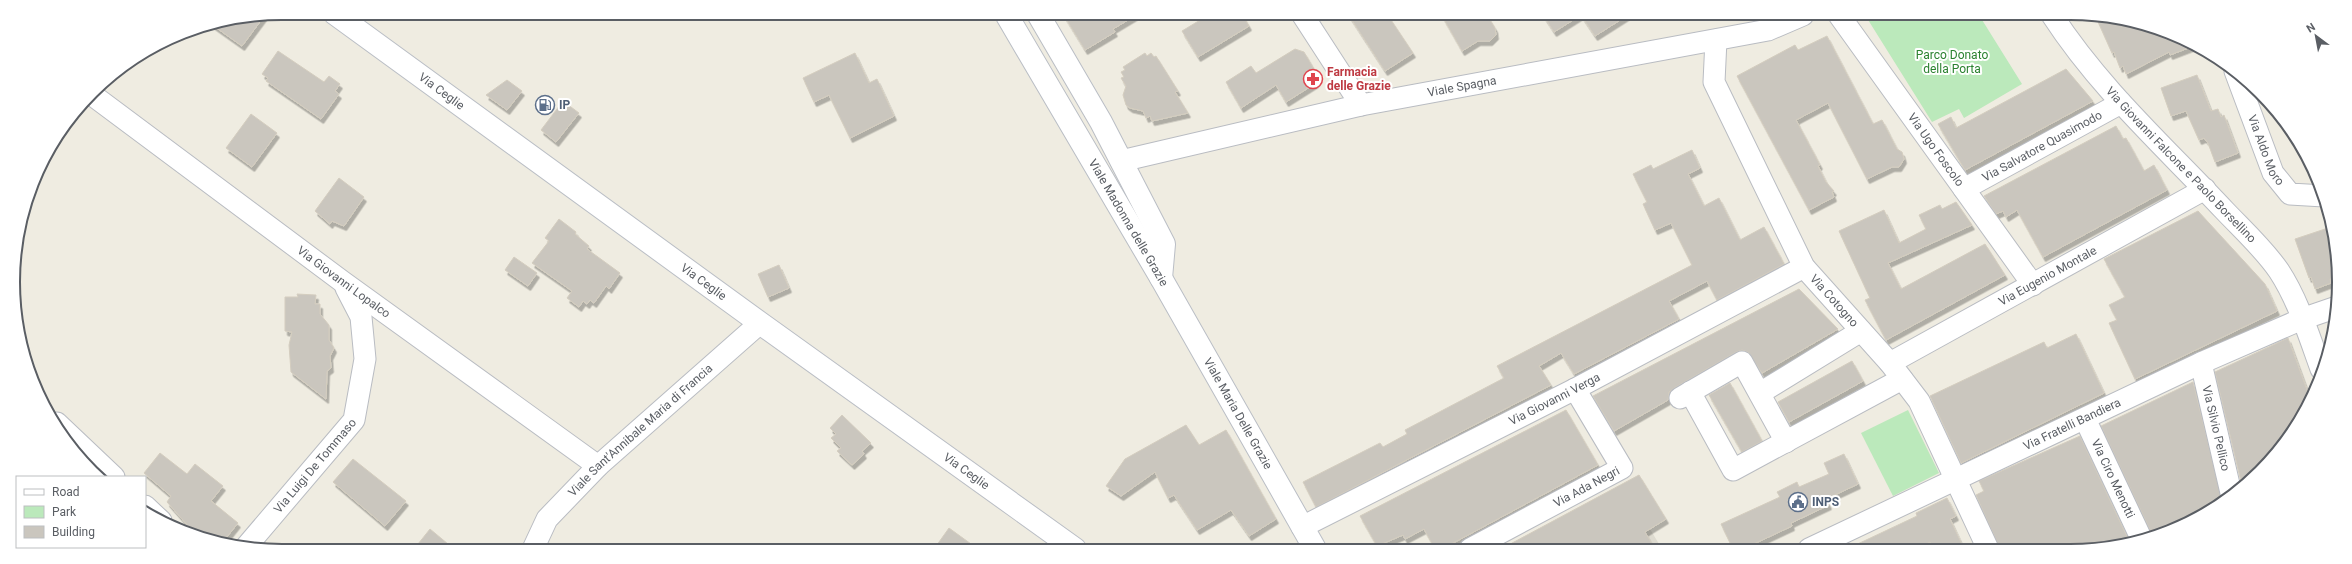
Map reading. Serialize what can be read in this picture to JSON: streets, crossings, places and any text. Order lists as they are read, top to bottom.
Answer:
{
  "streets": {
    "street": [
      "Viale Spagna",
      "Via Ceglie",
      "Via Salvatore Quasimodo",
      "Via Aldo Moro",
      "Via Ugo Foscolo",
      "Via Giovanni Falcone e Paolo Borsellino",
      "Viale Madonna delle Grazie",
      "Via Eugenio Montale",
      "Via Giovanni Lopalco",
      "Via Cotogno",
      "Via Giovanni Verga",
      "Viale Maria Delle Grazie",
      "Via Fratelli Bandiera",
      "Via Silvio Pellico",
      "Viale Sant'Annibale Maria di Francia",
      "Via Luigi De Tommaso",
      "Via Ciro Menotti",
      "Via Ada Negri"
    ]
  },
  "crossings": [
    ["Viale Spagna", "Viale Madonna delle Grazie"],
    ["Viale Spagna", "Via Cotogno"],
    ["Via Ceglie", "Viale Sant'Annibale Maria di Francia"],
    ["Via Salvatore Quasimodo", "Via Ugo Foscolo"],
    ["Via Salvatore Quasimodo", "Via Giovanni Falcone e Paolo Borsellino"],
    ["Via Ugo Foscolo", "Via Eugenio Montale"],
    ["Via Giovanni Falcone e Paolo Borsellino", "Via Eugenio Montale"],
    ["Via Giovanni Falcone e Paolo Borsellino", "Via Fratelli Bandiera"],
    ["Viale Madonna delle Grazie", "Viale Maria Delle Grazie"],
    ["Via Eugenio Montale", "Via Cotogno"],
    ["Via Giovanni Lopalco", "Viale Sant'Annibale Maria di Francia"],
    ["Via Giovanni Lopalco", "Via Luigi De Tommaso"],
    ["Via Cotogno", "Via Giovanni Verga"],
    ["Via Cotogno", "Via Fratelli Bandiera"],
    ["Via Giovanni Verga", "Viale Maria Delle Grazie"],
    ["Via Giovanni Verga", "Via Ada Negri"],
    ["Via Fratelli Bandiera", "Via Silvio Pellico"],
    ["Via Fratelli Bandiera", "Via Ciro Menotti"]
  ],
  "parks": ["Parco Donato della Porta"],
  "places": {
    "pharmacy": ["Farmacia delle Grazie"],
    "fuel station": ["IP"],
    "public building": ["INPS"]
  },
  "legend": ["Road", "Park", "Building"],
  "north": "top left"
}
